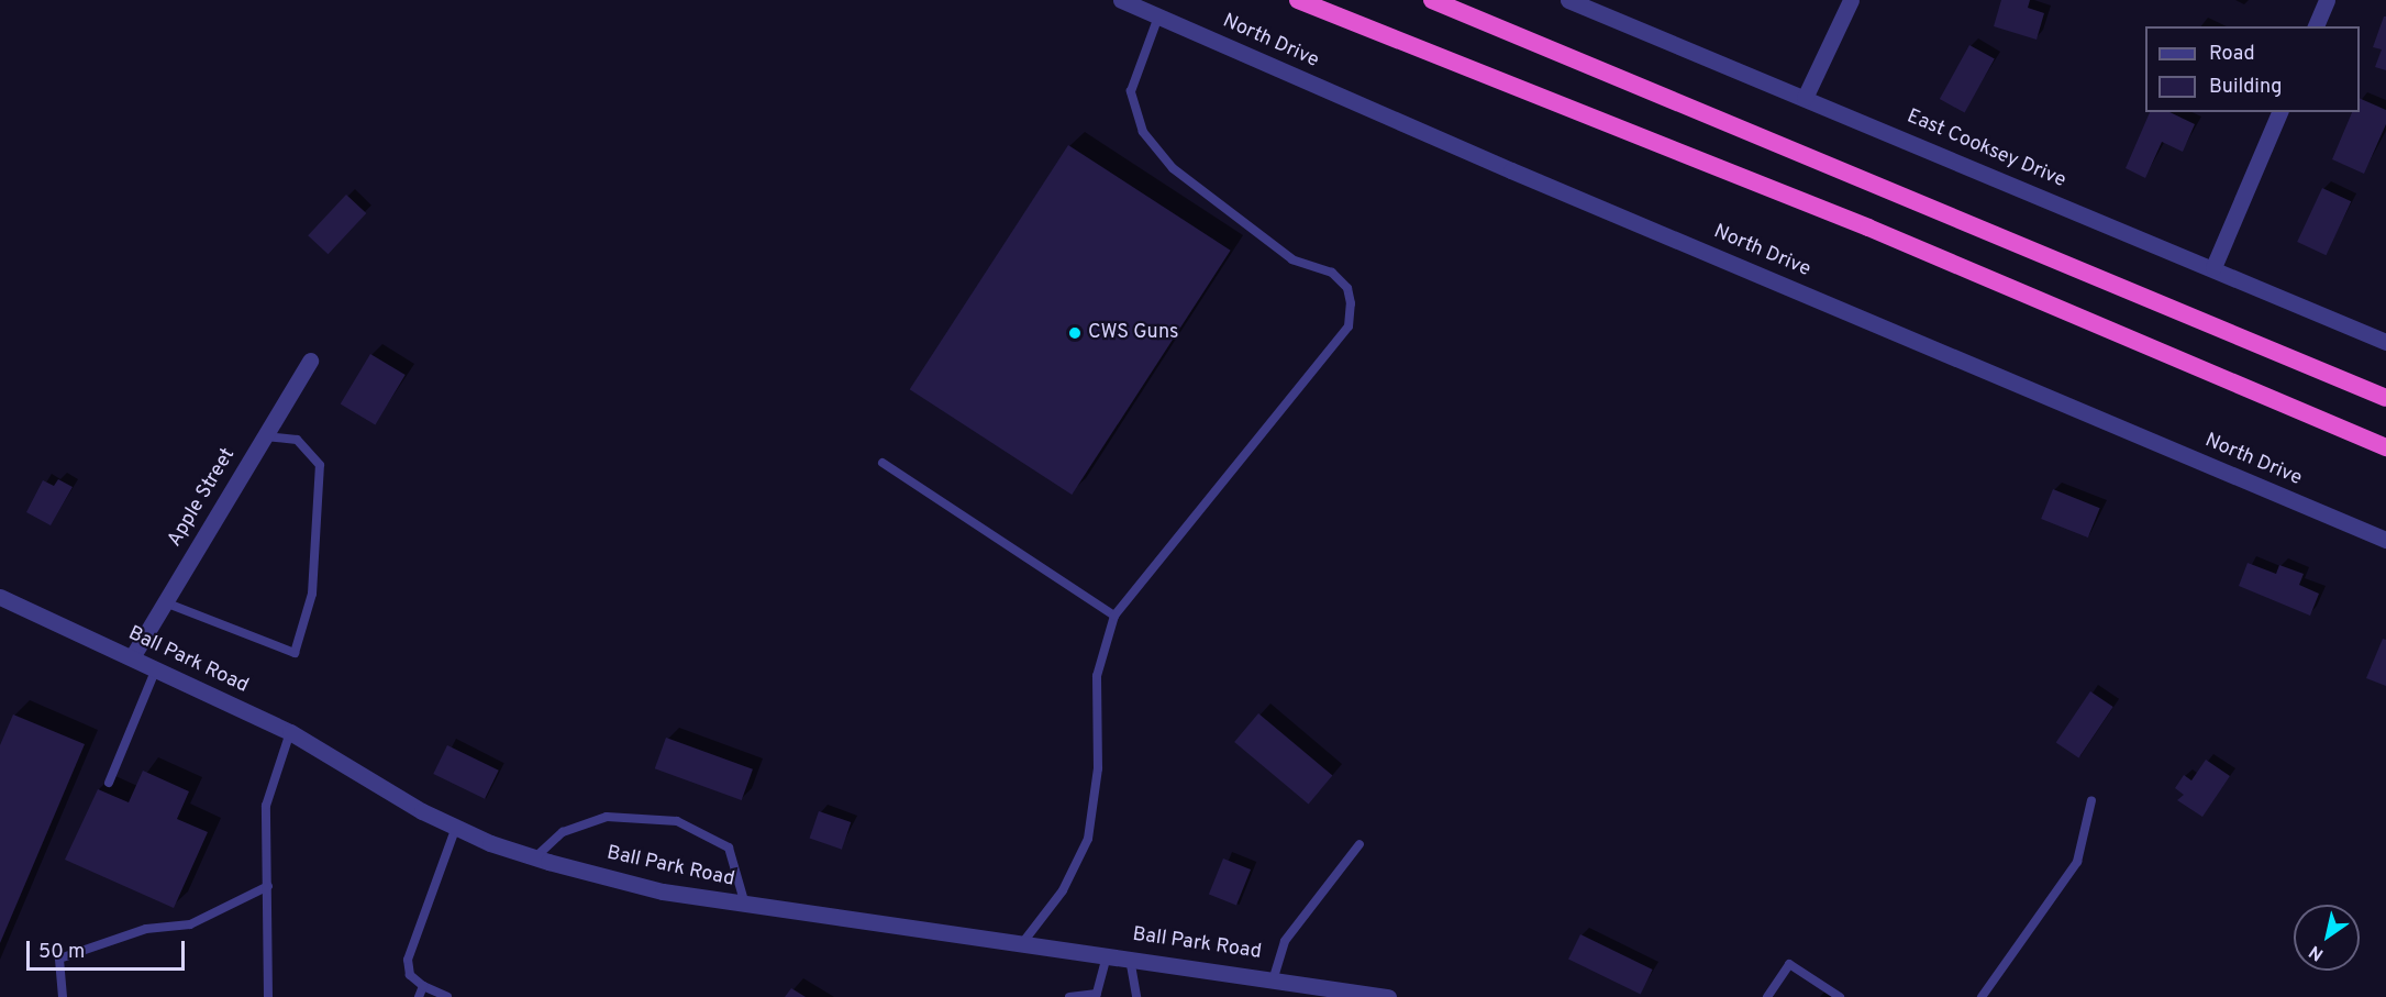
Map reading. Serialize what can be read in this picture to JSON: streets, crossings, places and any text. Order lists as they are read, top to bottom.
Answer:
{
  "streets": {
    "street": [
      "North Drive",
      "East Cooksey Drive",
      "Apple Street",
      "Ball Park Road"
    ]
  },
  "crossings": [
    ["Apple Street", "Ball Park Road"]
  ],
  "places": ["CWS Guns"],
  "legend": ["Road", "Building"],
  "scale_bar": "50 m",
  "north": "bottom left"
}
